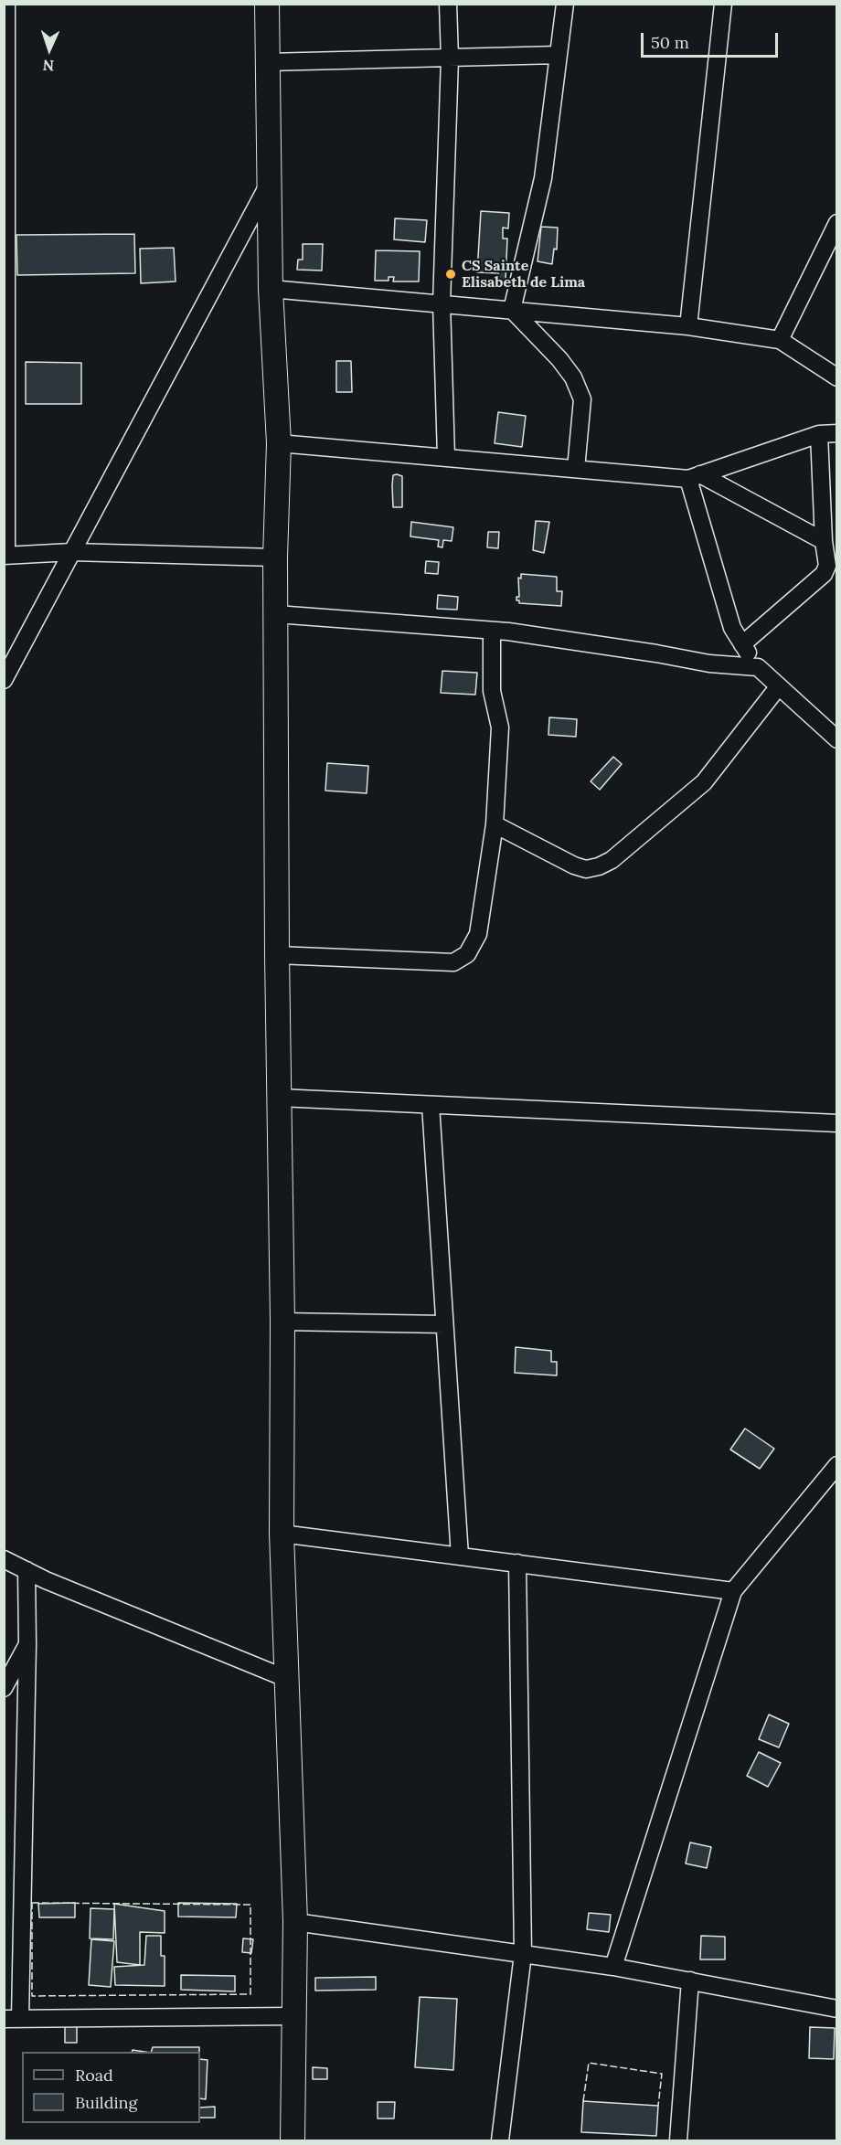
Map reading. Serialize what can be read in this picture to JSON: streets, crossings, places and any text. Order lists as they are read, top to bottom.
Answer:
{
  "places": ["CS Sainte Elisabeth de Lima"],
  "legend": ["Road", "Building"],
  "scale_bar": "50 m",
  "north": "bottom"
}
